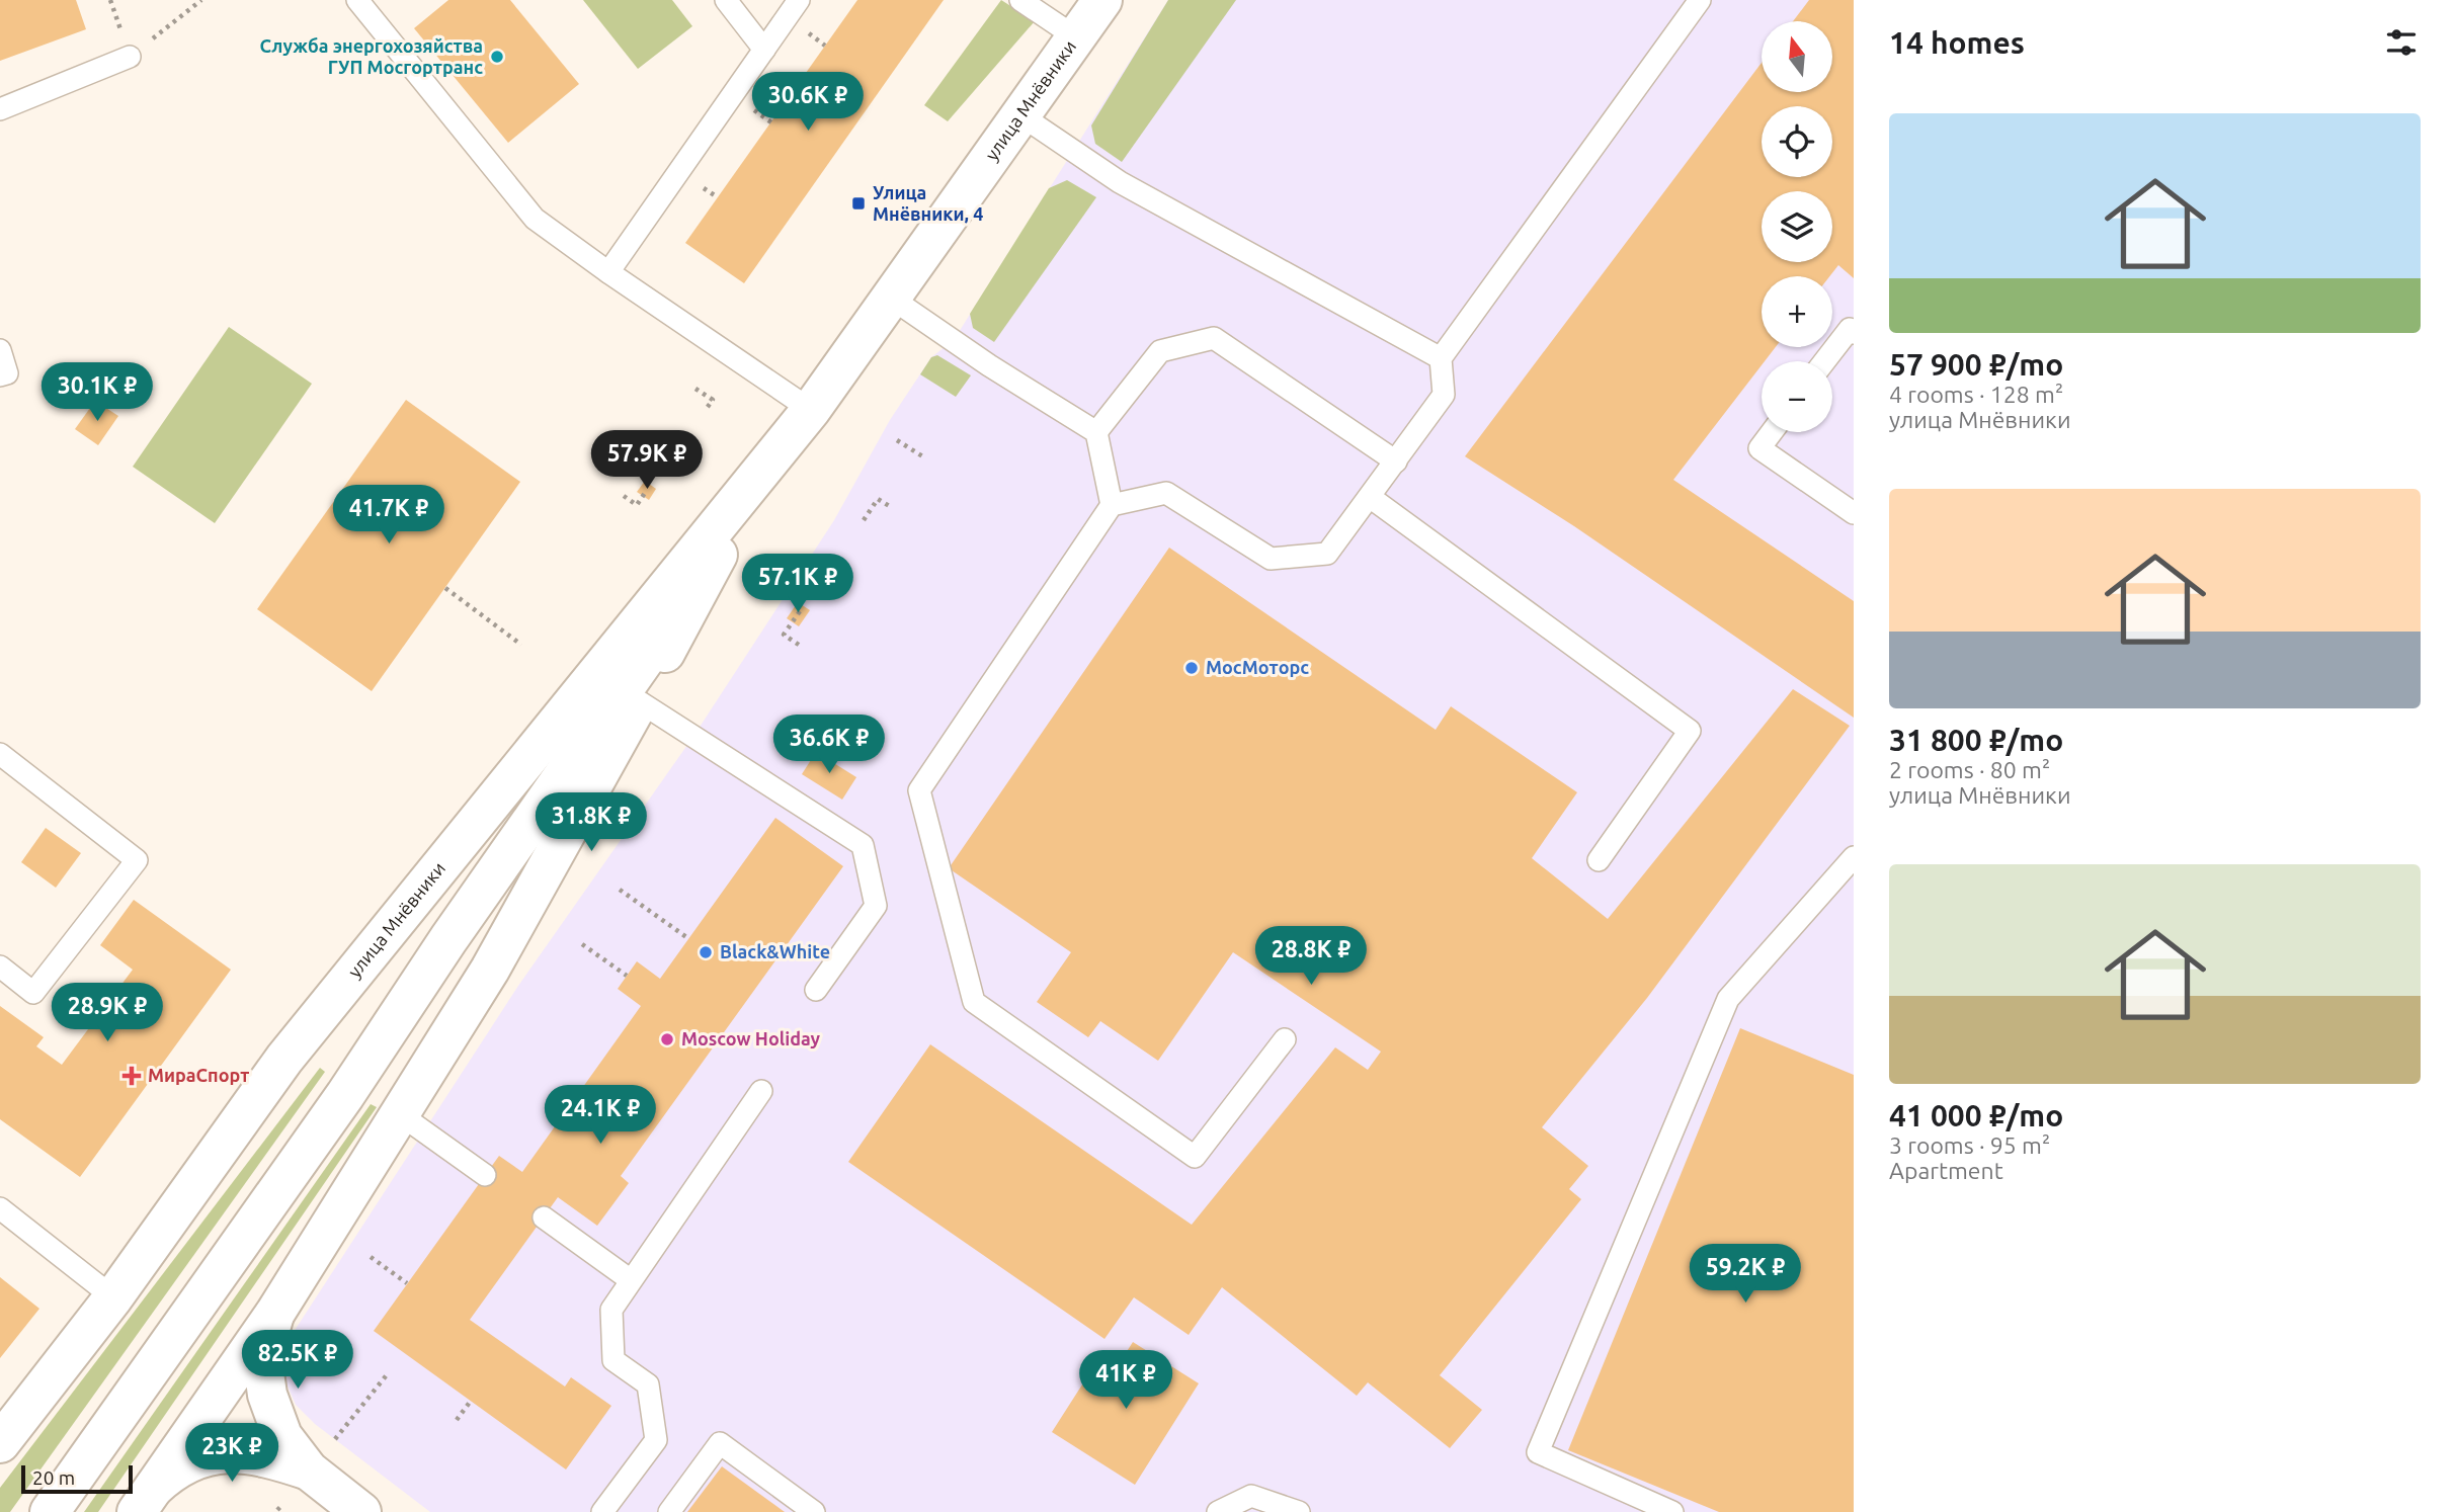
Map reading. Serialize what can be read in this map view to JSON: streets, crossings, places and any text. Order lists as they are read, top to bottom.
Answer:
{
  "streets": {
    "main road": ["улица Мнёвники"]
  },
  "places": {
    "other": [
      "Служба энергохозяйства ГУП Мосгортранс",
      "МосМоторс",
      "Black&White",
      "Moscow Holiday"
    ],
    "transit": ["Улица Мнёвники, 4"],
    "health": ["МираСпорт"]
  },
  "scale_bar": "20 m",
  "north": "top",
  "page": {
    "heading": "14 homes",
    "map_buttons": ["+", "−"],
    "price": [
      "30.6K ₽",
      "30.1K ₽",
      "57.9K ₽",
      "41.7K ₽",
      "57.1K ₽",
      "36.6K ₽",
      "31.8K ₽",
      "28.8K ₽",
      "28.9K ₽",
      "24.1K ₽",
      "59.2K ₽",
      "82.5K ₽",
      "41K ₽",
      "23K ₽"
    ],
    "list": [
      {
        "name": "57 900 ₽/mo",
        "note": "4 rooms · 128 m² · улица Мнёвники"
      },
      {
        "name": "31 800 ₽/mo",
        "note": "2 rooms · 80 m² · улица Мнёвники"
      },
      {
        "name": "41 000 ₽/mo",
        "note": "3 rooms · 95 m² · Apartment"
      }
    ],
    "scale": "20 m"
  }
}
